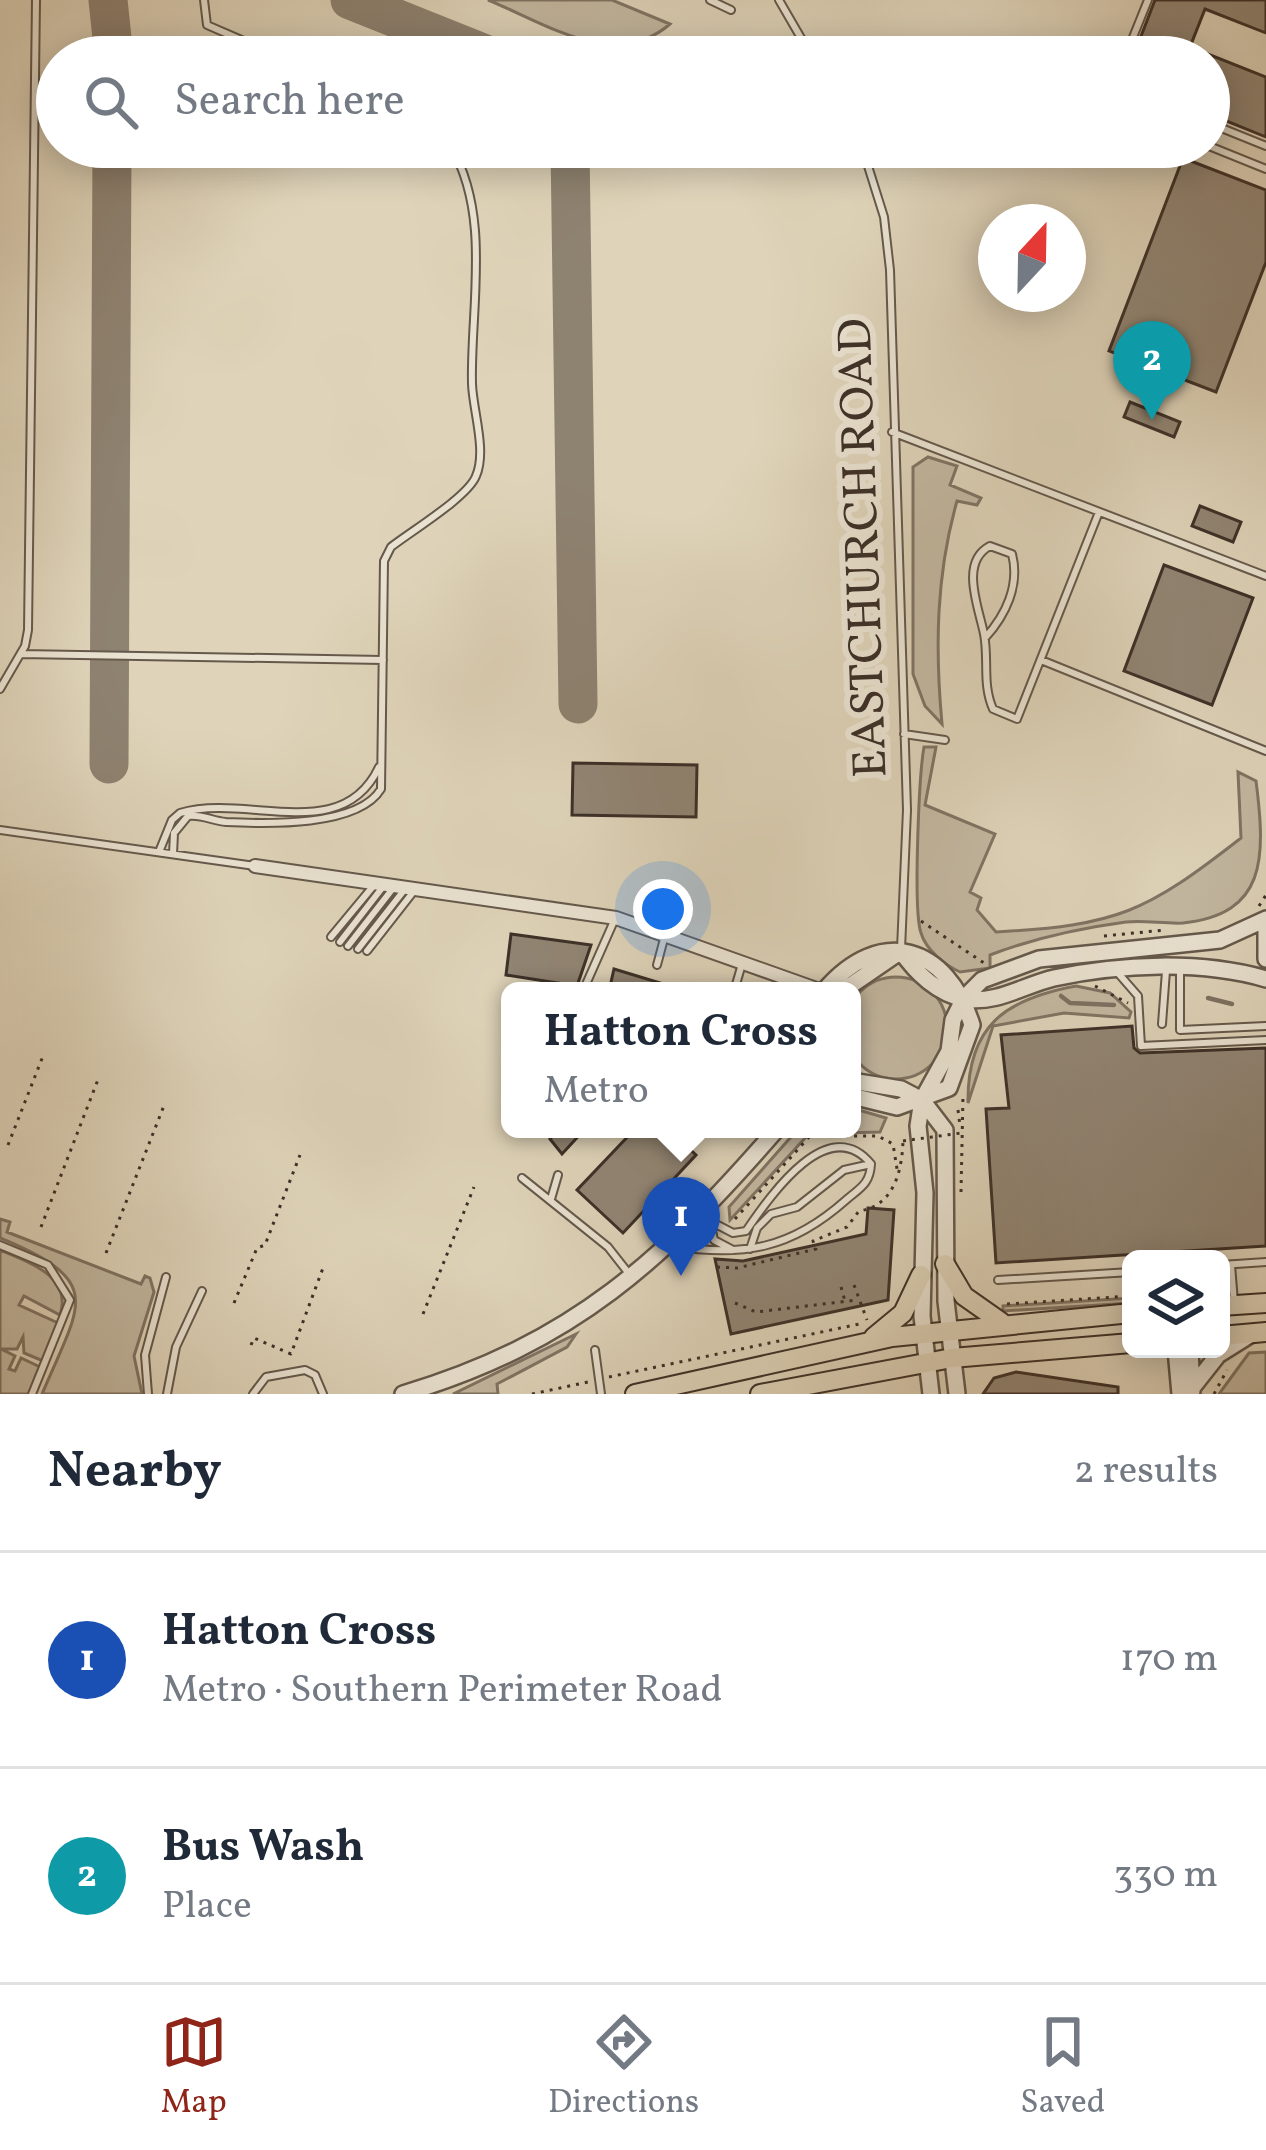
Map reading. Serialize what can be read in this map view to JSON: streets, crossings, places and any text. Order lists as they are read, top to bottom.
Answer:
{
  "streets": {
    "lane": ["EASTCHURCH ROAD"]
  },
  "north": "top",
  "page": {
    "search": "Search here",
    "pins": ["2", "1"],
    "popup": ["Hatton Cross", "Metro"],
    "heading": ["Nearby", "2 results"],
    "list": [
      {
        "mark": "1",
        "name": "Hatton Cross",
        "note": "Metro · Southern Perimeter Road",
        "value": "170 m"
      },
      {
        "mark": "2",
        "name": "Bus Wash",
        "note": "Place",
        "value": "330 m"
      }
    ],
    "nav": ["Map", "Directions", "Saved"]
  }
}
